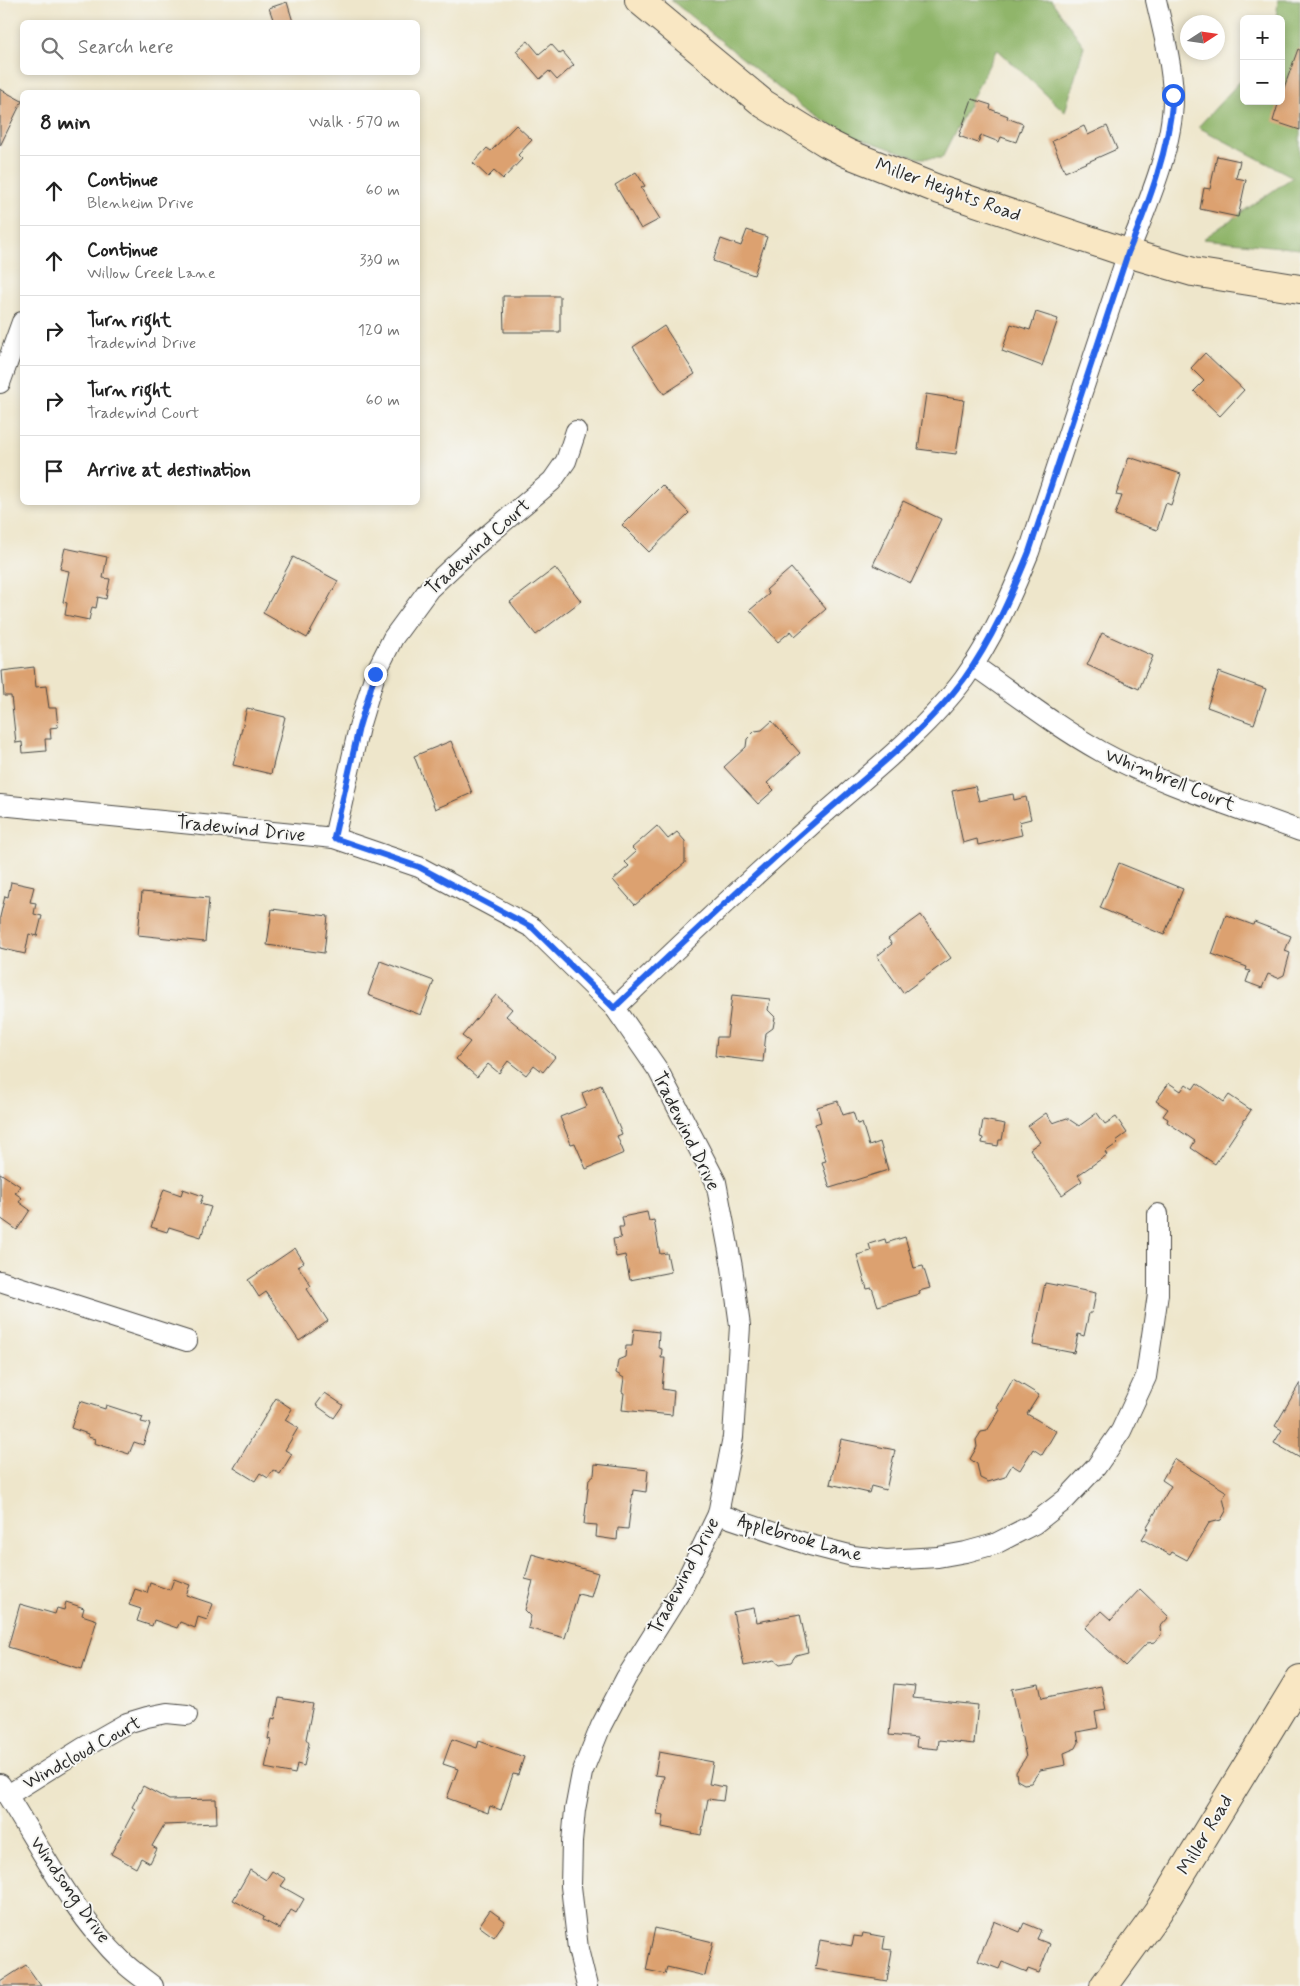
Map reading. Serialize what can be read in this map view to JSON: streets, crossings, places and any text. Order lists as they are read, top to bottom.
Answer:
{
  "streets": {
    "street": [
      "Miller Heights Road",
      "Tradewind Court",
      "Whimbrell Court",
      "Tradewind Drive",
      "Applebrook Lane",
      "Windcloud Court",
      "Miller Road",
      "Windsong Drive"
    ]
  },
  "crossings": [
    ["Tradewind Court", "Tradewind Drive"],
    ["Tradewind Drive", "Applebrook Lane"],
    ["Windcloud Court", "Windsong Drive"]
  ],
  "north": "right",
  "page": {
    "map_buttons": ["+", "−"],
    "search": "Search here",
    "heading": ["8 min", "Walk · 570 m"],
    "list": [
      ["Continue", "Blenheim Drive", "60 m"],
      ["Continue", "Willow Creek Lane", "330 m"],
      ["Turn right", "Tradewind Drive", "120 m"],
      ["Turn right", "Tradewind Court", "60 m"],
      "Arrive at destination"
    ]
  }
}
